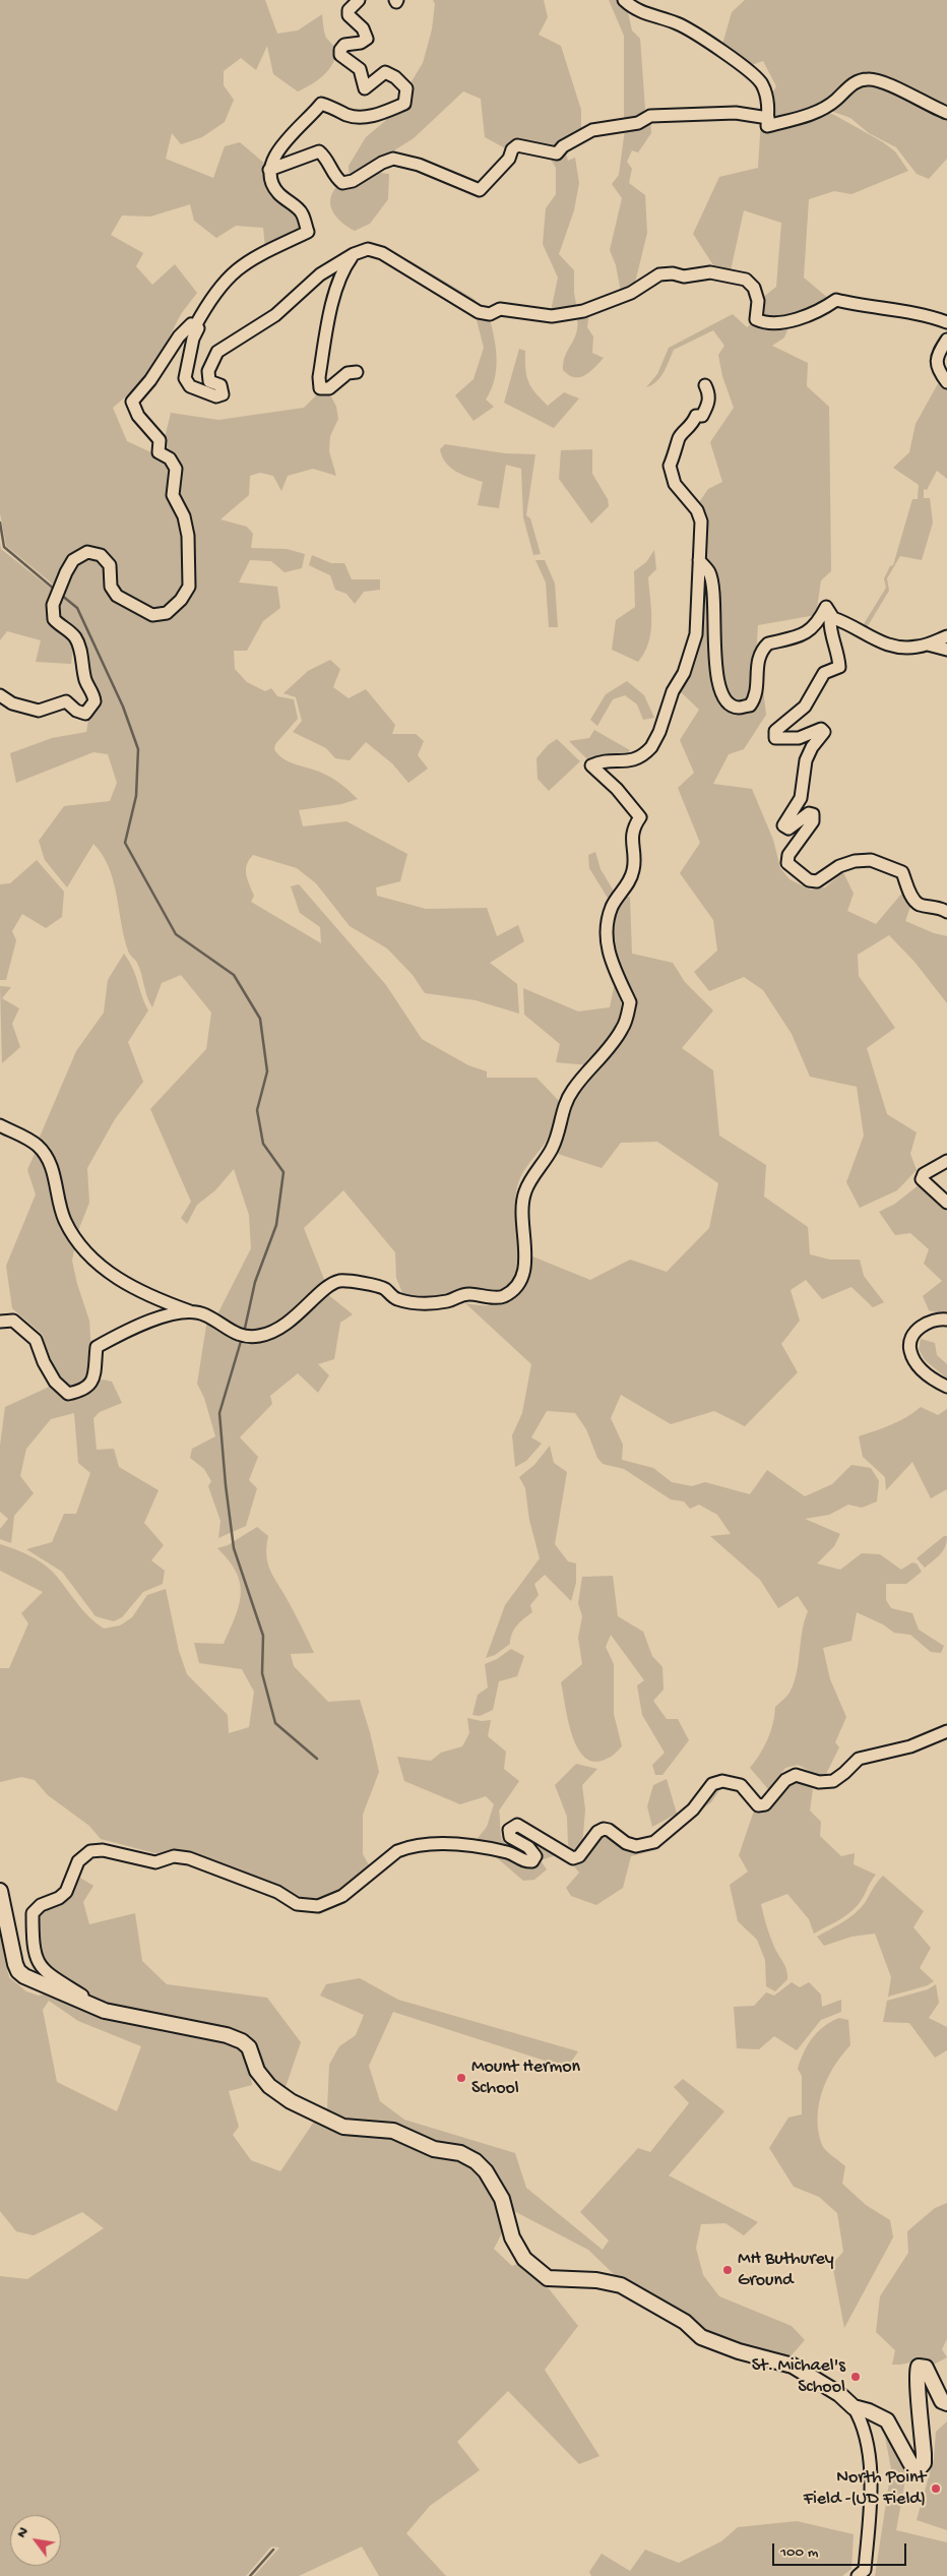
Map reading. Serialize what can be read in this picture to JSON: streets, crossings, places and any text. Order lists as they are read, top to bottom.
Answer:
{
  "places": [
    "Mount Hermon School",
    "MH Buthurey Ground",
    "St. Michael's School",
    "North Point Field -(UD Field)"
  ],
  "scale_bar": "100 m",
  "north": "top left"
}
